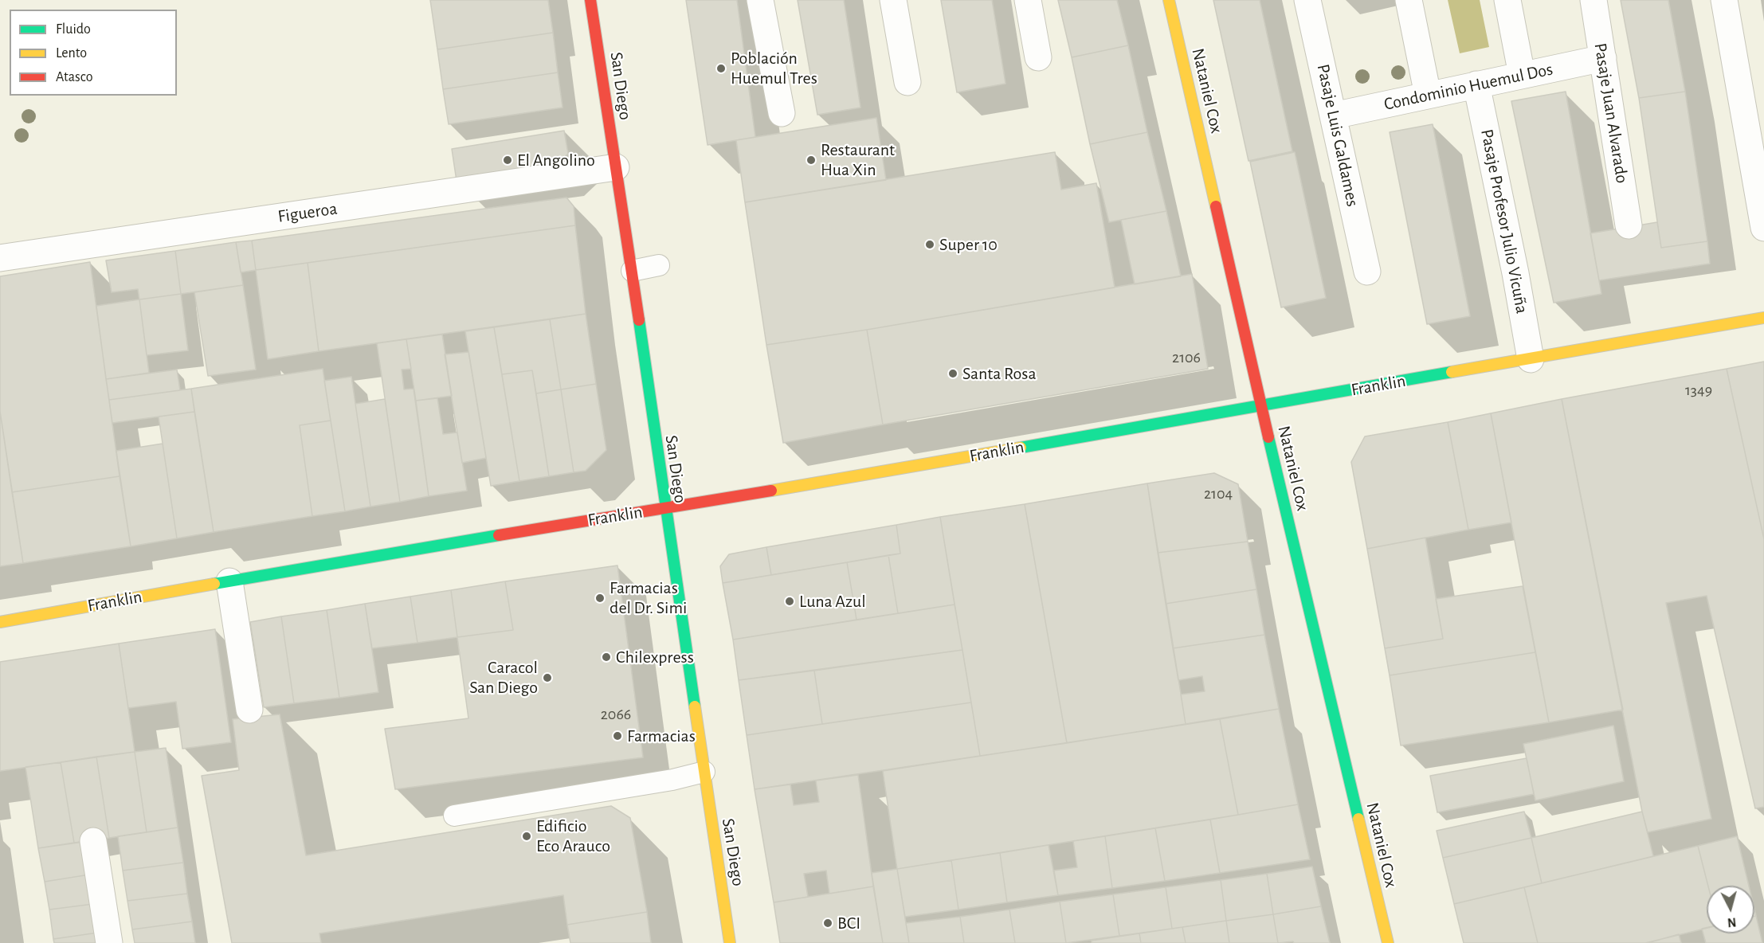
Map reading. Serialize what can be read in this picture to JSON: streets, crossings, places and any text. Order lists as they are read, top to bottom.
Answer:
{
  "streets": {
    "main road": ["San Diego", "Nataniel Cox", "Franklin"],
    "street": [
      "Condominio Huemul Dos",
      "Pasaje Juan Alvarado",
      "Pasaje Luis Galdames",
      "Figueroa",
      "Pasaje Profesor Julio Vicuña"
    ]
  },
  "crossings": [
    ["San Diego", "Figueroa"],
    ["San Diego", "Franklin"],
    ["Condominio Huemul Dos", "Pasaje Juan Alvarado"],
    ["Condominio Huemul Dos", "Pasaje Luis Galdames"],
    ["Condominio Huemul Dos", "Pasaje Profesor Julio Vicuña"],
    ["Nataniel Cox", "Franklin"],
    ["Pasaje Profesor Julio Vicuña", "Franklin"]
  ],
  "places": [
    "Población Huemul Tres",
    "El Angolino",
    "Restaurant Hua Xin",
    "Super 10",
    "Santa Rosa",
    "Farmacias del Dr. Simi",
    "Luna Azul",
    "Chilexpress",
    "Caracol San Diego",
    "Farmacias",
    "Edificio Eco Arauco",
    "BCI"
  ],
  "house_numbers": [
    "2106",
    "1349",
    "2104",
    "2066"
  ],
  "legend": ["Fluido", "Lento", "Atasco"],
  "north": "bottom"
}
